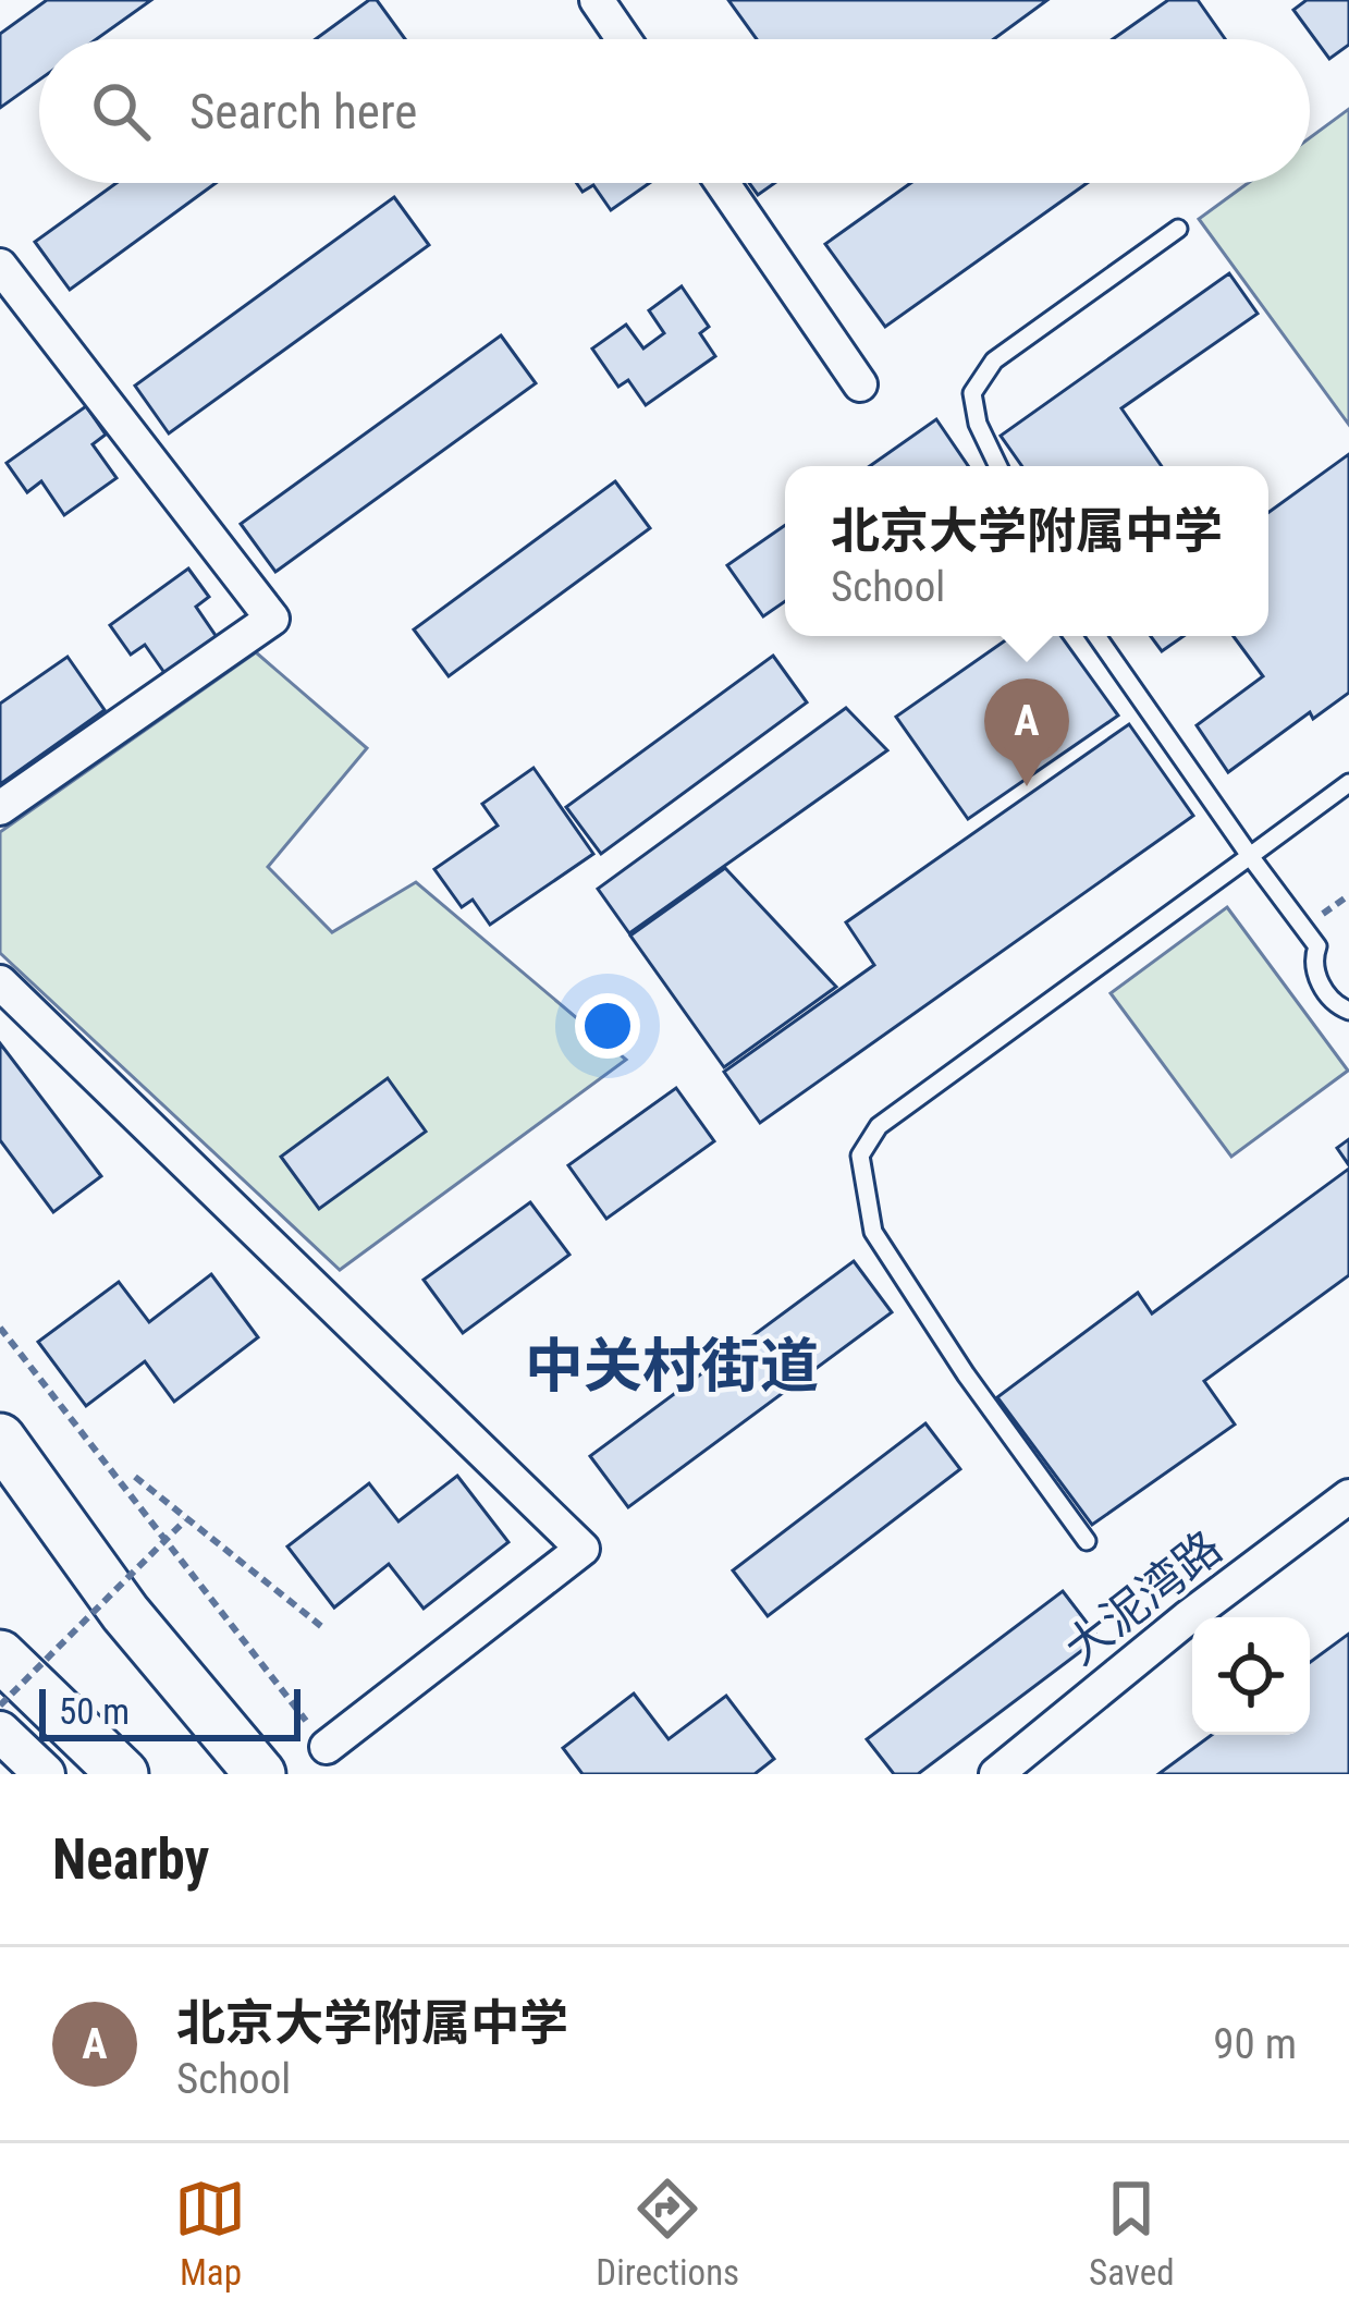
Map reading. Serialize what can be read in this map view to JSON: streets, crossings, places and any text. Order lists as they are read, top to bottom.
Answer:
{
  "streets": {
    "street": ["大泥湾路"]
  },
  "districts": ["中关村街道"],
  "scale_bar": "50 m",
  "page": {
    "search": "Search here",
    "popup": ["北京大学附属中学", "School"],
    "pins": "A",
    "scale": "50 m",
    "heading": "Nearby",
    "list": [
      {
        "mark": "A",
        "name": "北京大学附属中学",
        "note": "School",
        "value": "90 m"
      }
    ],
    "nav": ["Map", "Directions", "Saved"]
  }
}
